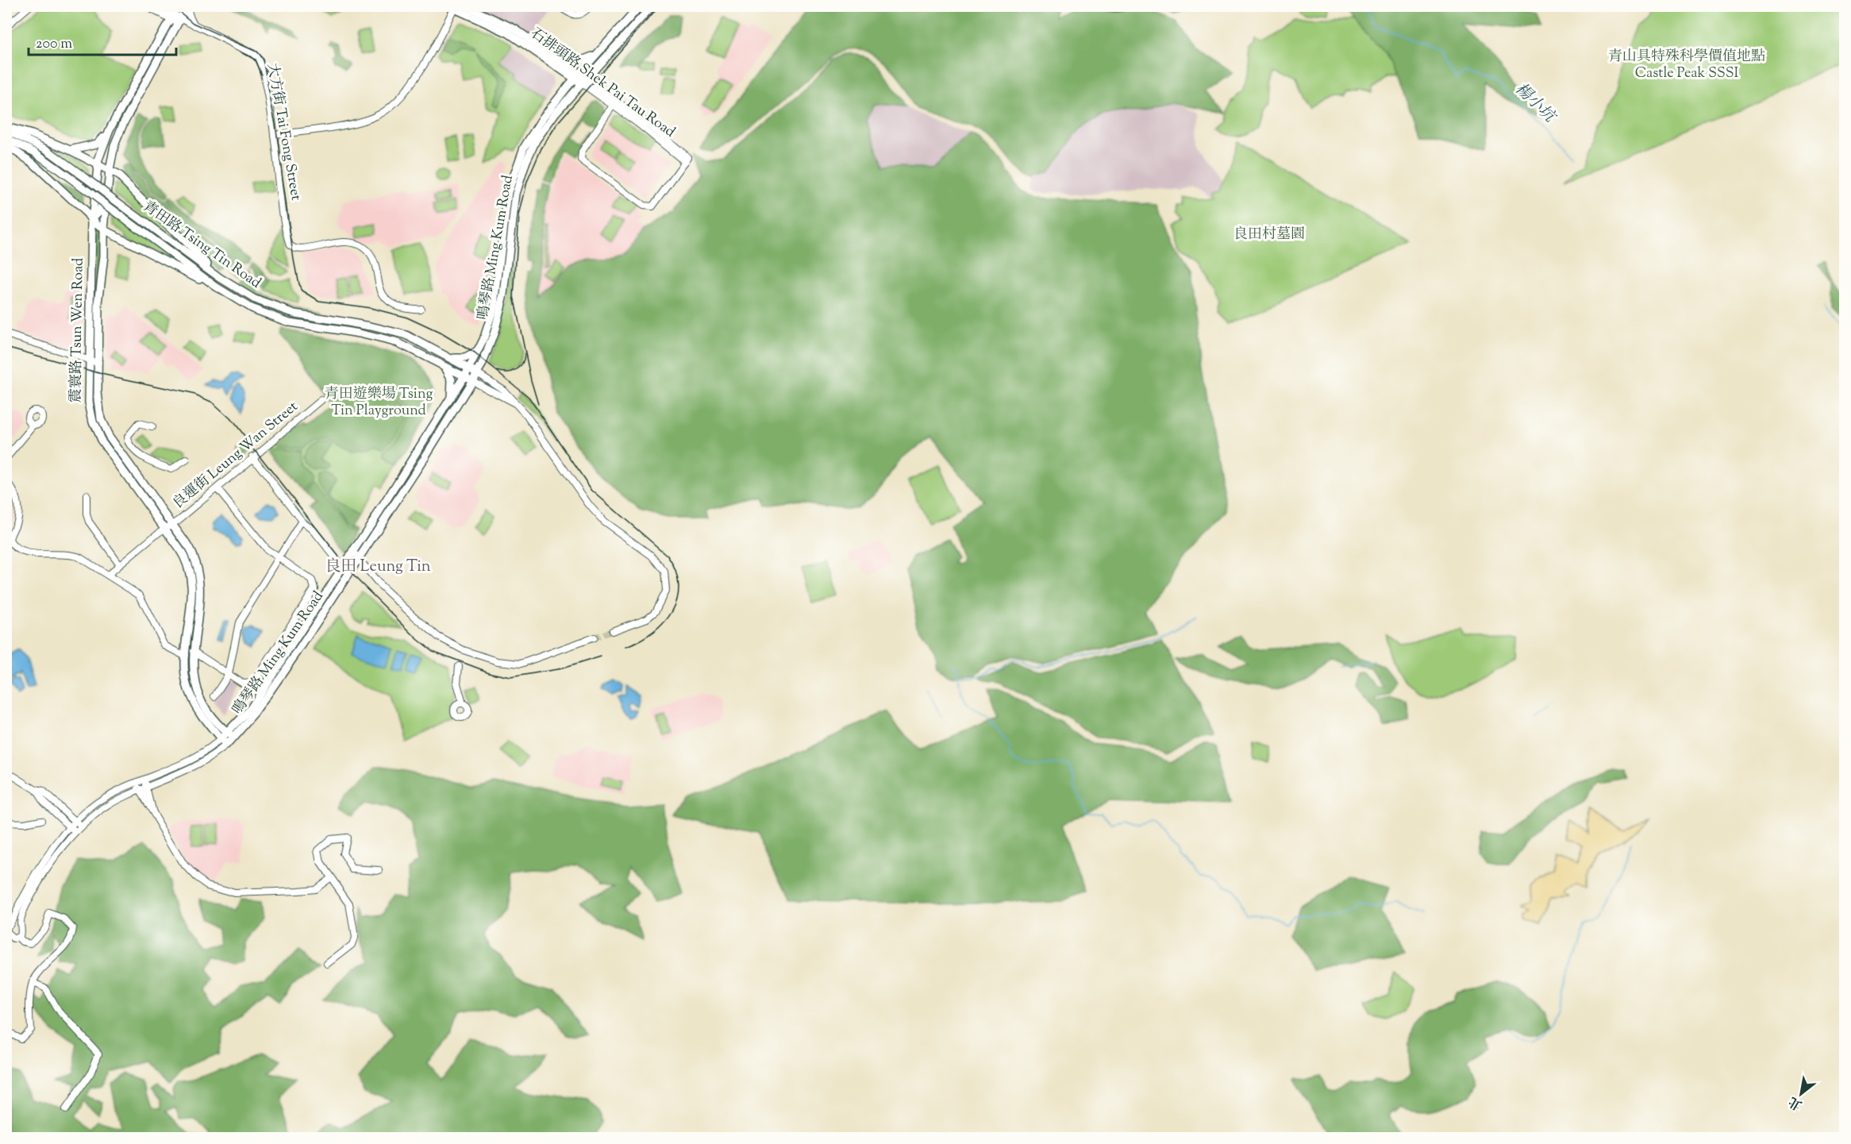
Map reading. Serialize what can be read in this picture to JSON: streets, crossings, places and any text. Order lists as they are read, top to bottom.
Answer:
{
  "streets": {
    "main road": [
      "石排頭路 Shek Pai Tau Road",
      "青田路 Tsing Tin Road",
      "鳴琴路 Ming Kum Road",
      "震寰路 Tsun Wen Road"
    ],
    "street": ["大方街 Tai Fong Street", "良運街 Leung Wan Street"]
  },
  "crossings": [
    ["石排頭路 Shek Pai Tau Road", "鳴琴路 Ming Kum Road"],
    ["大方街 Tai Fong Street", "震寰路 Tsun Wen Road"],
    ["青田路 Tsing Tin Road", "鳴琴路 Ming Kum Road"],
    ["鳴琴路 Ming Kum Road", "震寰路 Tsun Wen Road"],
    ["震寰路 Tsun Wen Road", "良運街 Leung Wan Street"]
  ],
  "districts": ["良田 Leung Tin"],
  "water": ["楊小坑"],
  "parks": ["青山具特殊科學價值地點 Castle Peak SSSI", "良田村墓園", "青田遊樂場 Tsing Tin Playground"],
  "scale_bar": "200 m",
  "north": "bottom left"
}
